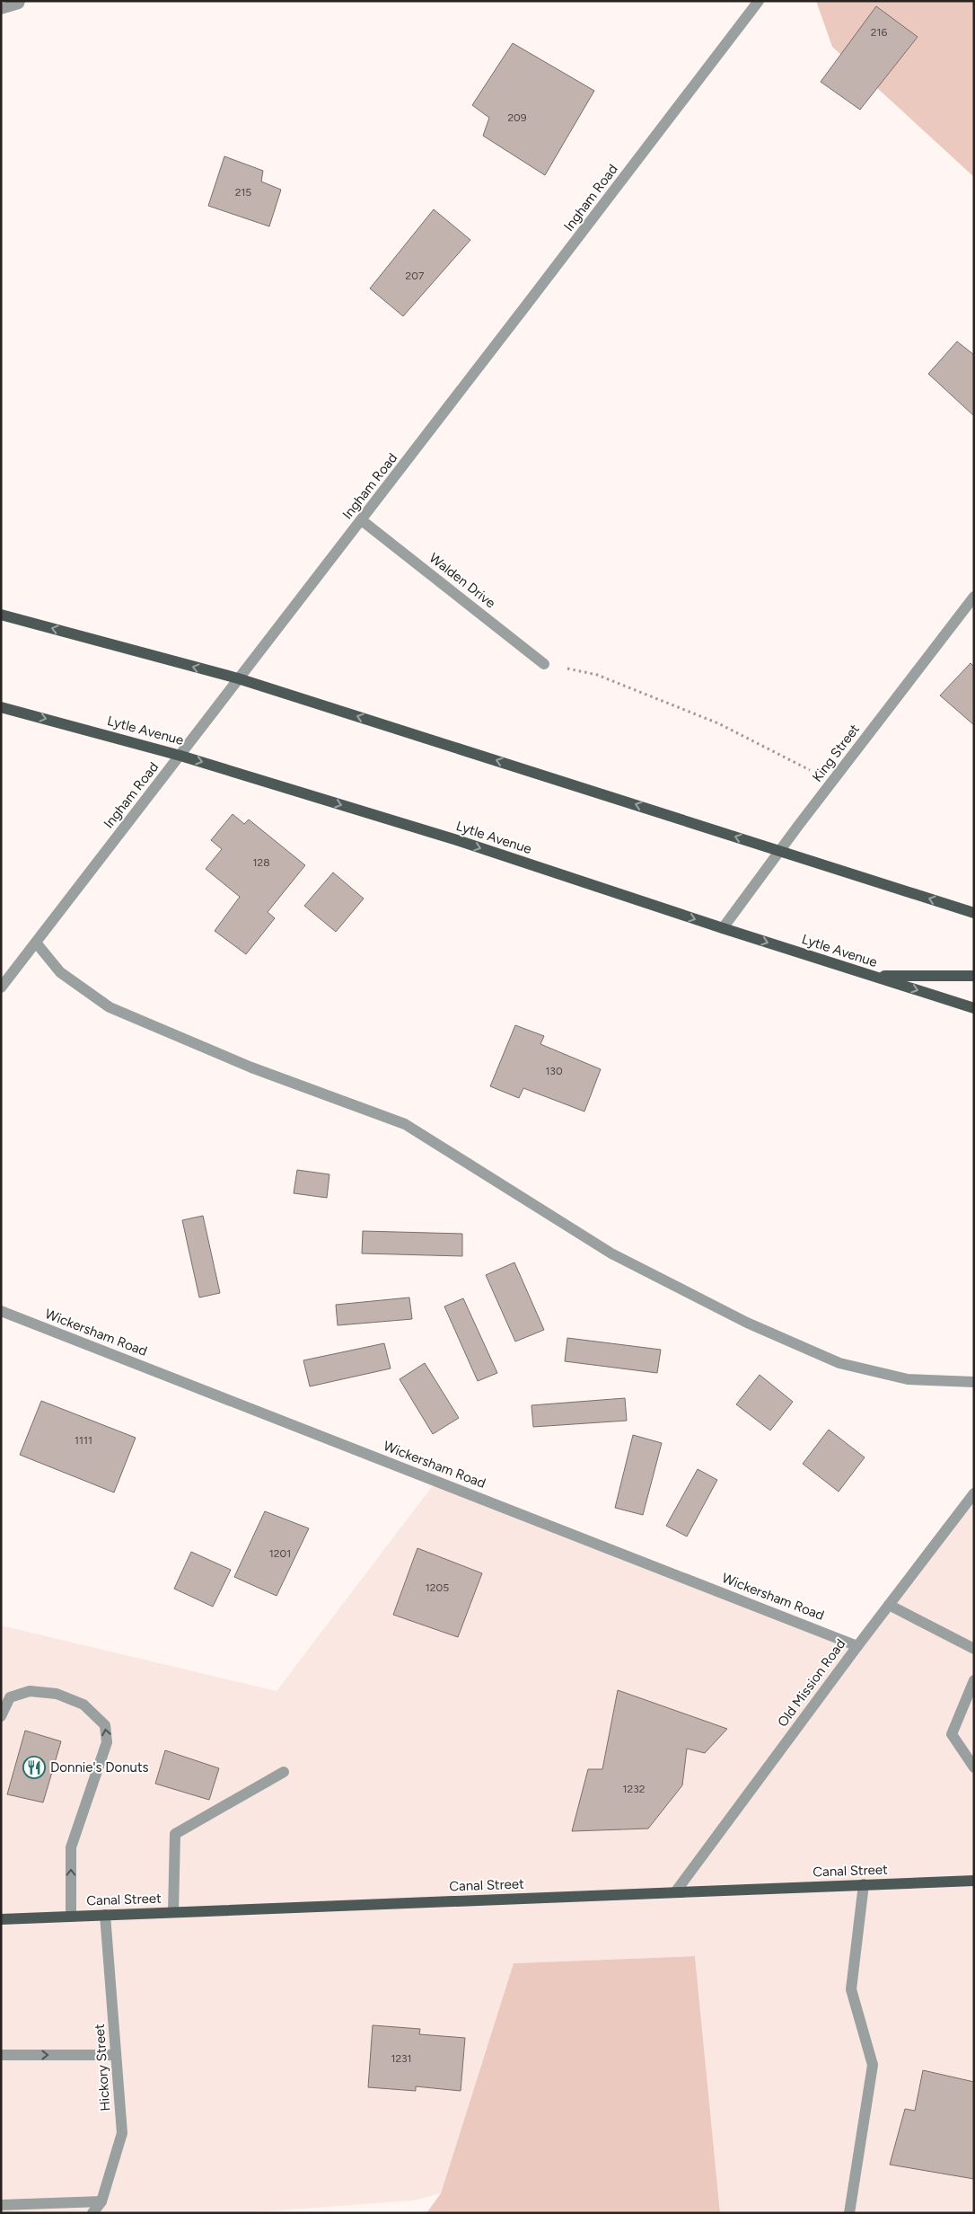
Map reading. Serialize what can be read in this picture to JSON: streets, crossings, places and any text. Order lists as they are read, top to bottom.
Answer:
{
  "streets": {
    "main road": ["Lytle Avenue", "Canal Street"],
    "street": [
      "Ingham Road",
      "Walden Drive",
      "King Street",
      "Wickersham Road",
      "Old Mission Road",
      "Hickory Street"
    ]
  },
  "crossings": [
    ["Ingham Road", "Walden Drive"],
    ["Ingham Road", "Lytle Avenue"],
    ["Lytle Avenue", "King Street"],
    ["Wickersham Road", "Old Mission Road"],
    ["Old Mission Road", "Canal Street"],
    ["Canal Street", "Hickory Street"]
  ],
  "places": {
    "restaurant": ["Donnie's Donuts"]
  },
  "house_numbers": [
    "216",
    "209",
    "215",
    "207",
    "128",
    "130",
    "1111",
    "1201",
    "1205",
    "1232",
    "1231"
  ]
}
